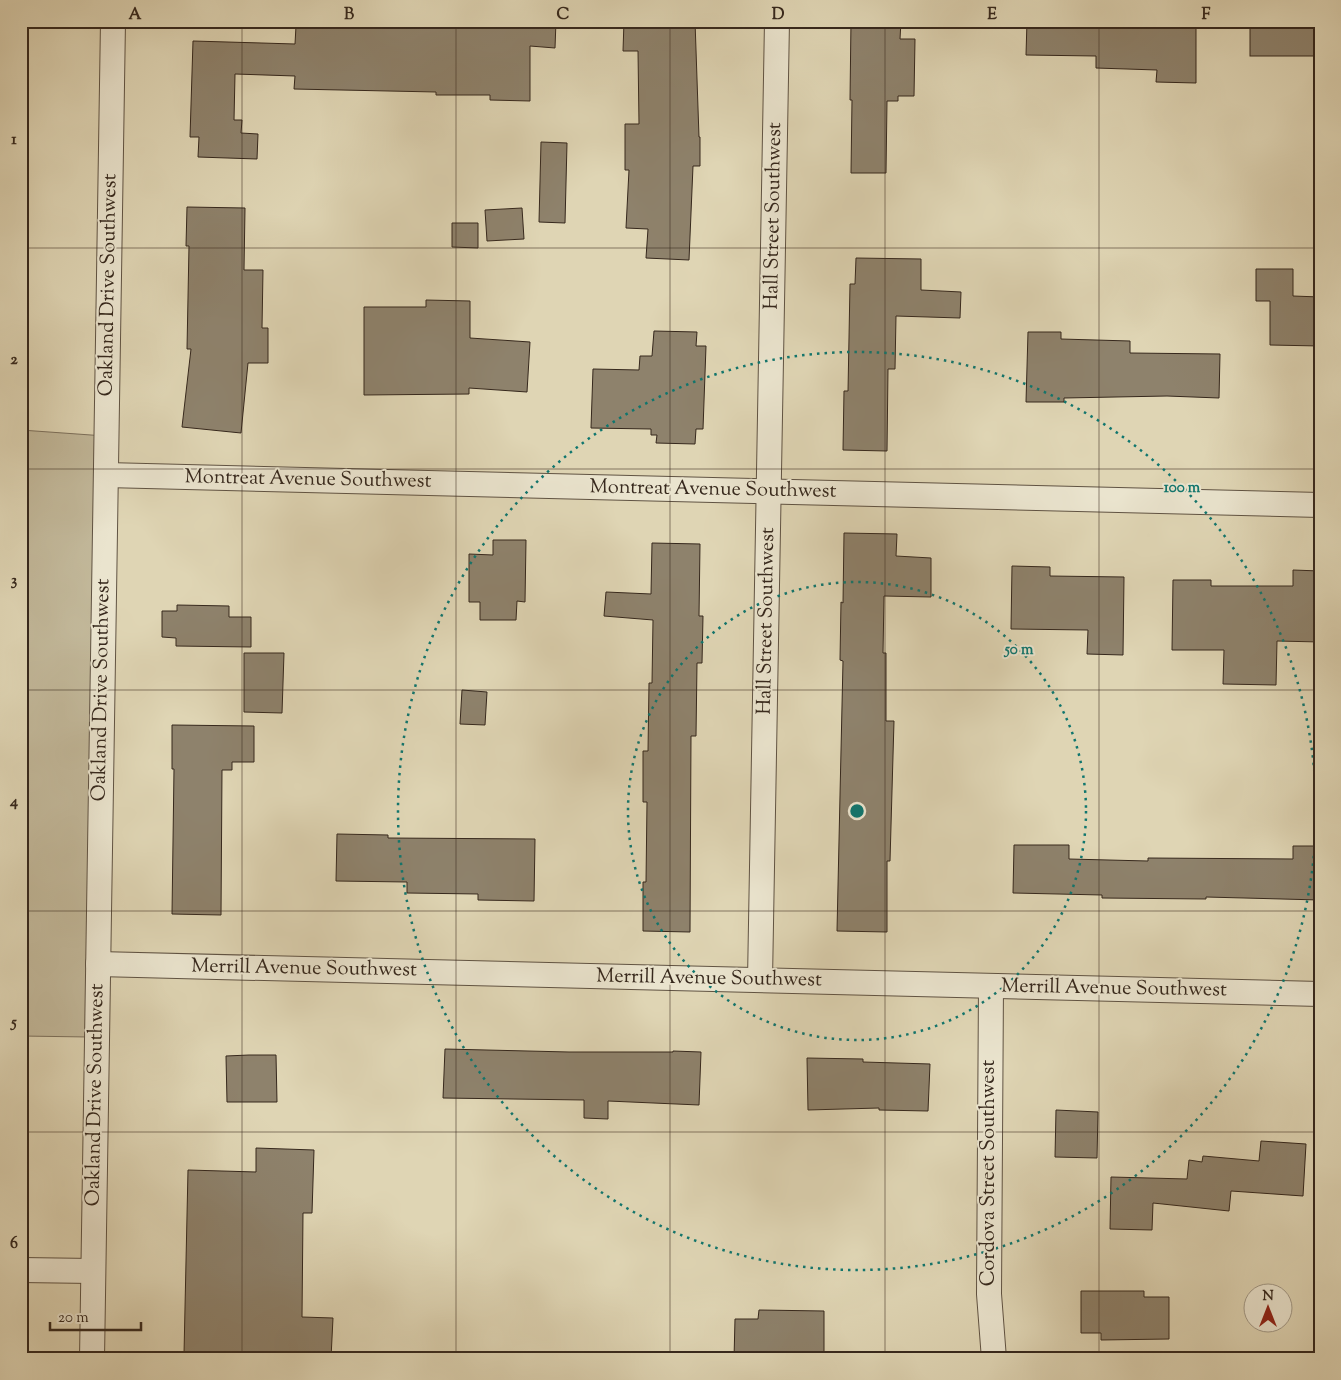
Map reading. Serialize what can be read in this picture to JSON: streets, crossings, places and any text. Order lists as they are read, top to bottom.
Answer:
{
  "streets": {
    "street": [
      "Hall Street Southwest",
      "Oakland Drive Southwest",
      "Montreat Avenue Southwest",
      "Merrill Avenue Southwest",
      "Cordova Street Southwest"
    ]
  },
  "crossings": [
    ["Hall Street Southwest", "Montreat Avenue Southwest"],
    ["Hall Street Southwest", "Merrill Avenue Southwest"],
    ["Oakland Drive Southwest", "Montreat Avenue Southwest"],
    ["Oakland Drive Southwest", "Merrill Avenue Southwest"],
    ["Merrill Avenue Southwest", "Cordova Street Southwest"]
  ],
  "scale_bar": "20 m",
  "north": "top",
  "grid": {
    "columns": [
      "A",
      "B",
      "C",
      "D",
      "E",
      "F"
    ],
    "rows": [
      "1",
      "2",
      "3",
      "4",
      "5",
      "6"
    ]
  },
  "rings": ["100 m", "50 m"]
}
